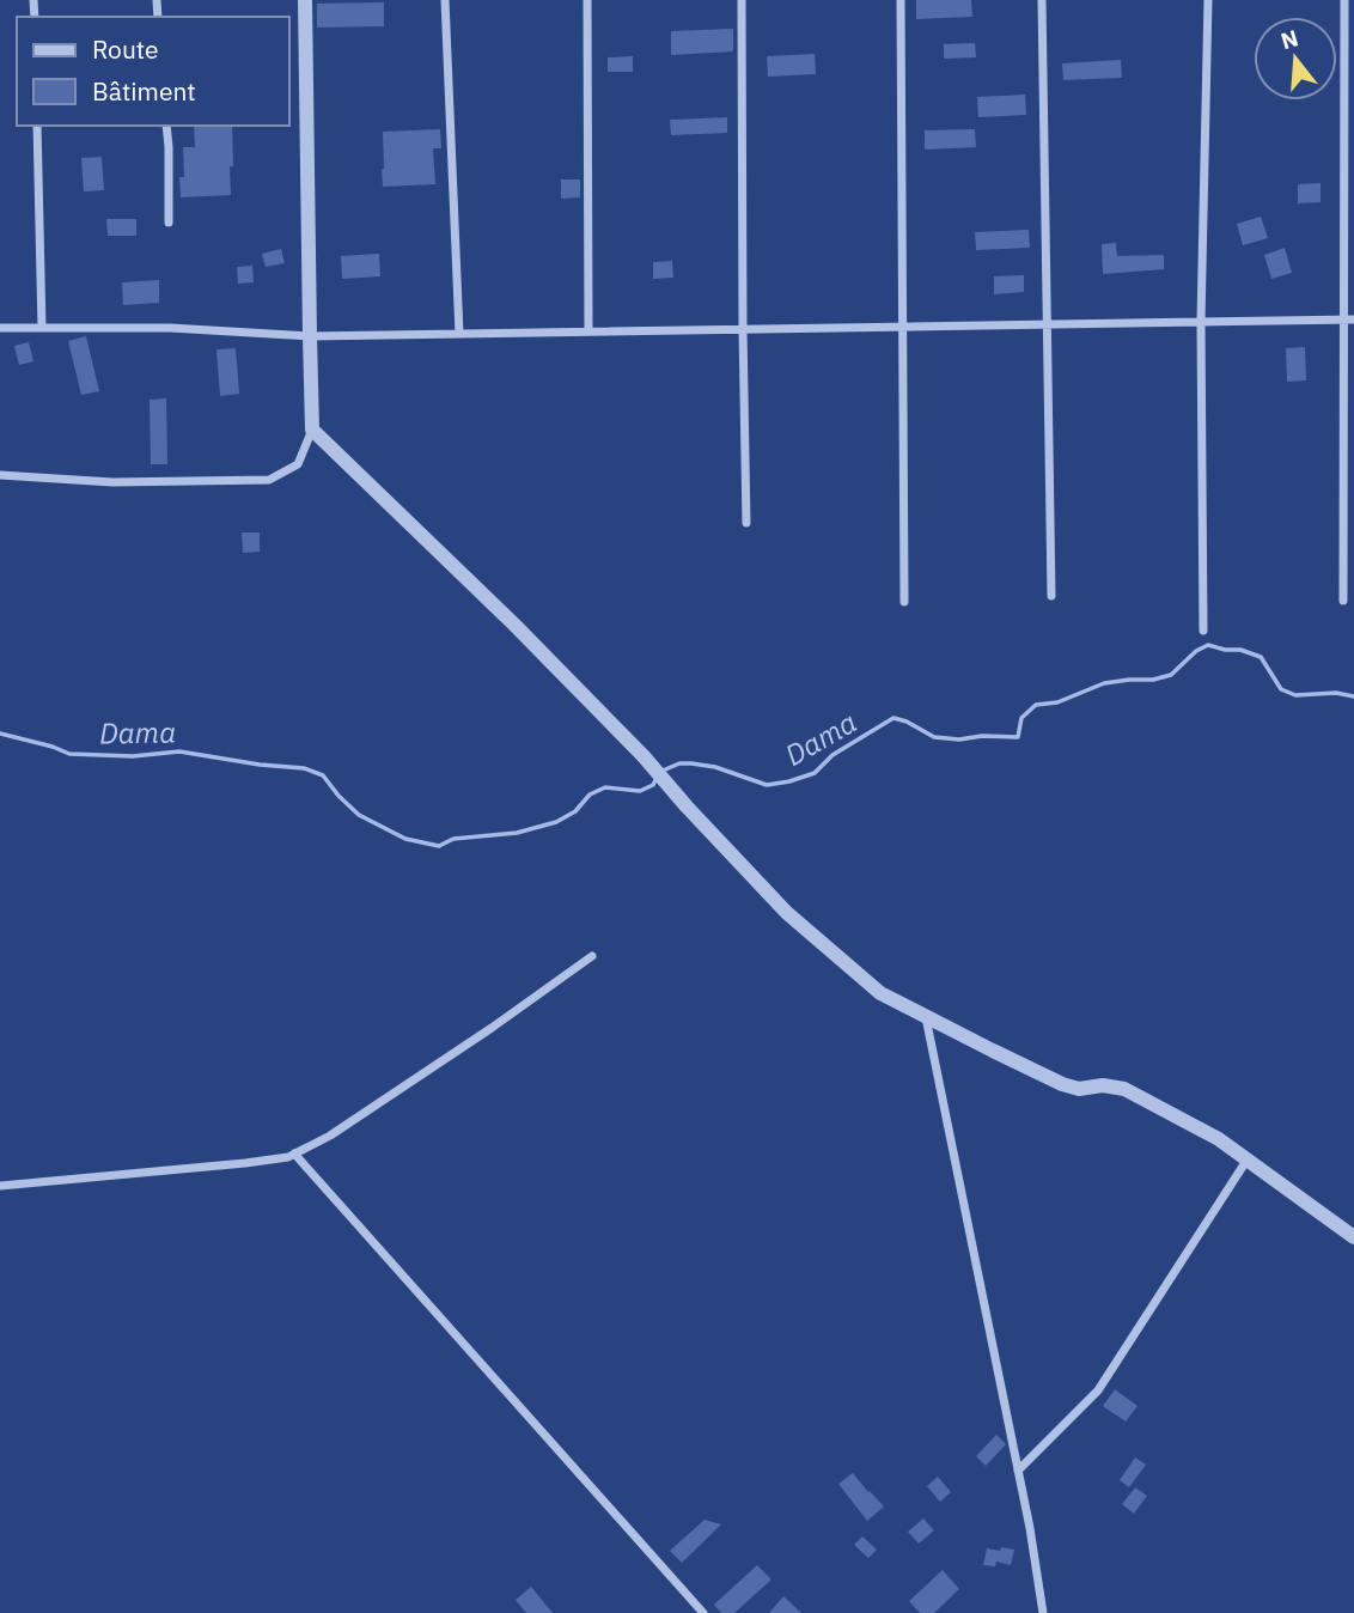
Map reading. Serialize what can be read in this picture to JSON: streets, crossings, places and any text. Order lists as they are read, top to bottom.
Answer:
{
  "water": ["Dama"],
  "legend": ["Route", "Bâtiment"],
  "north": "top"
}
